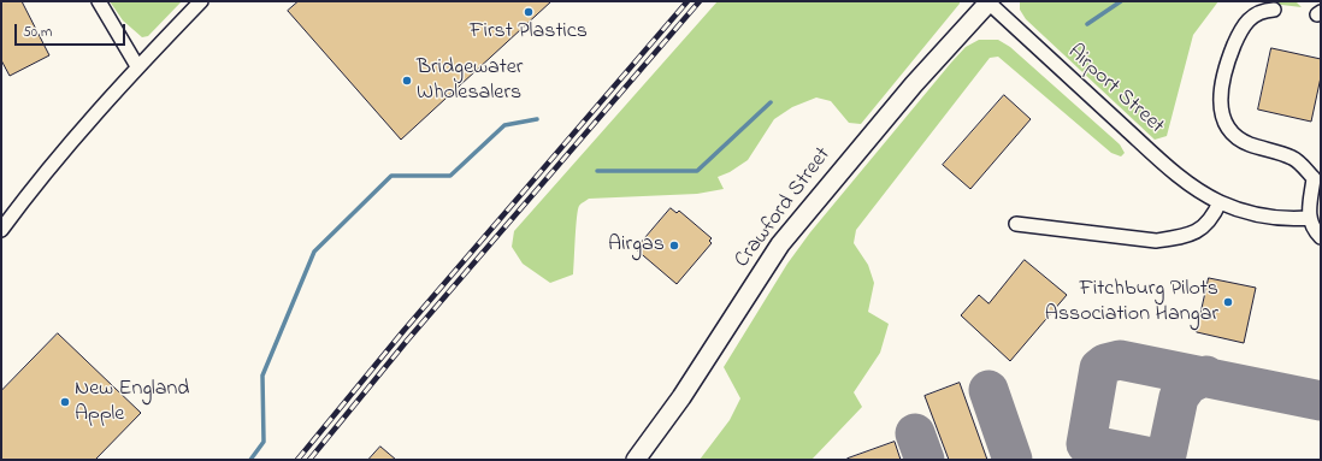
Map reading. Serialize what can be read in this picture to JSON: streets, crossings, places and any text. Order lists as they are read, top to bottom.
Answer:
{
  "streets": {
    "main road": ["Crawford Street"],
    "street": ["Airport Street"]
  },
  "crossings": [
    ["Airport Street", "Crawford Street"]
  ],
  "places": [
    "First Plastics",
    "Bridgewater Wholesalers",
    "Airgas",
    "Fitchburg Pilots Association Hangar",
    "New England Apple"
  ],
  "scale_bar": "50 m"
}
